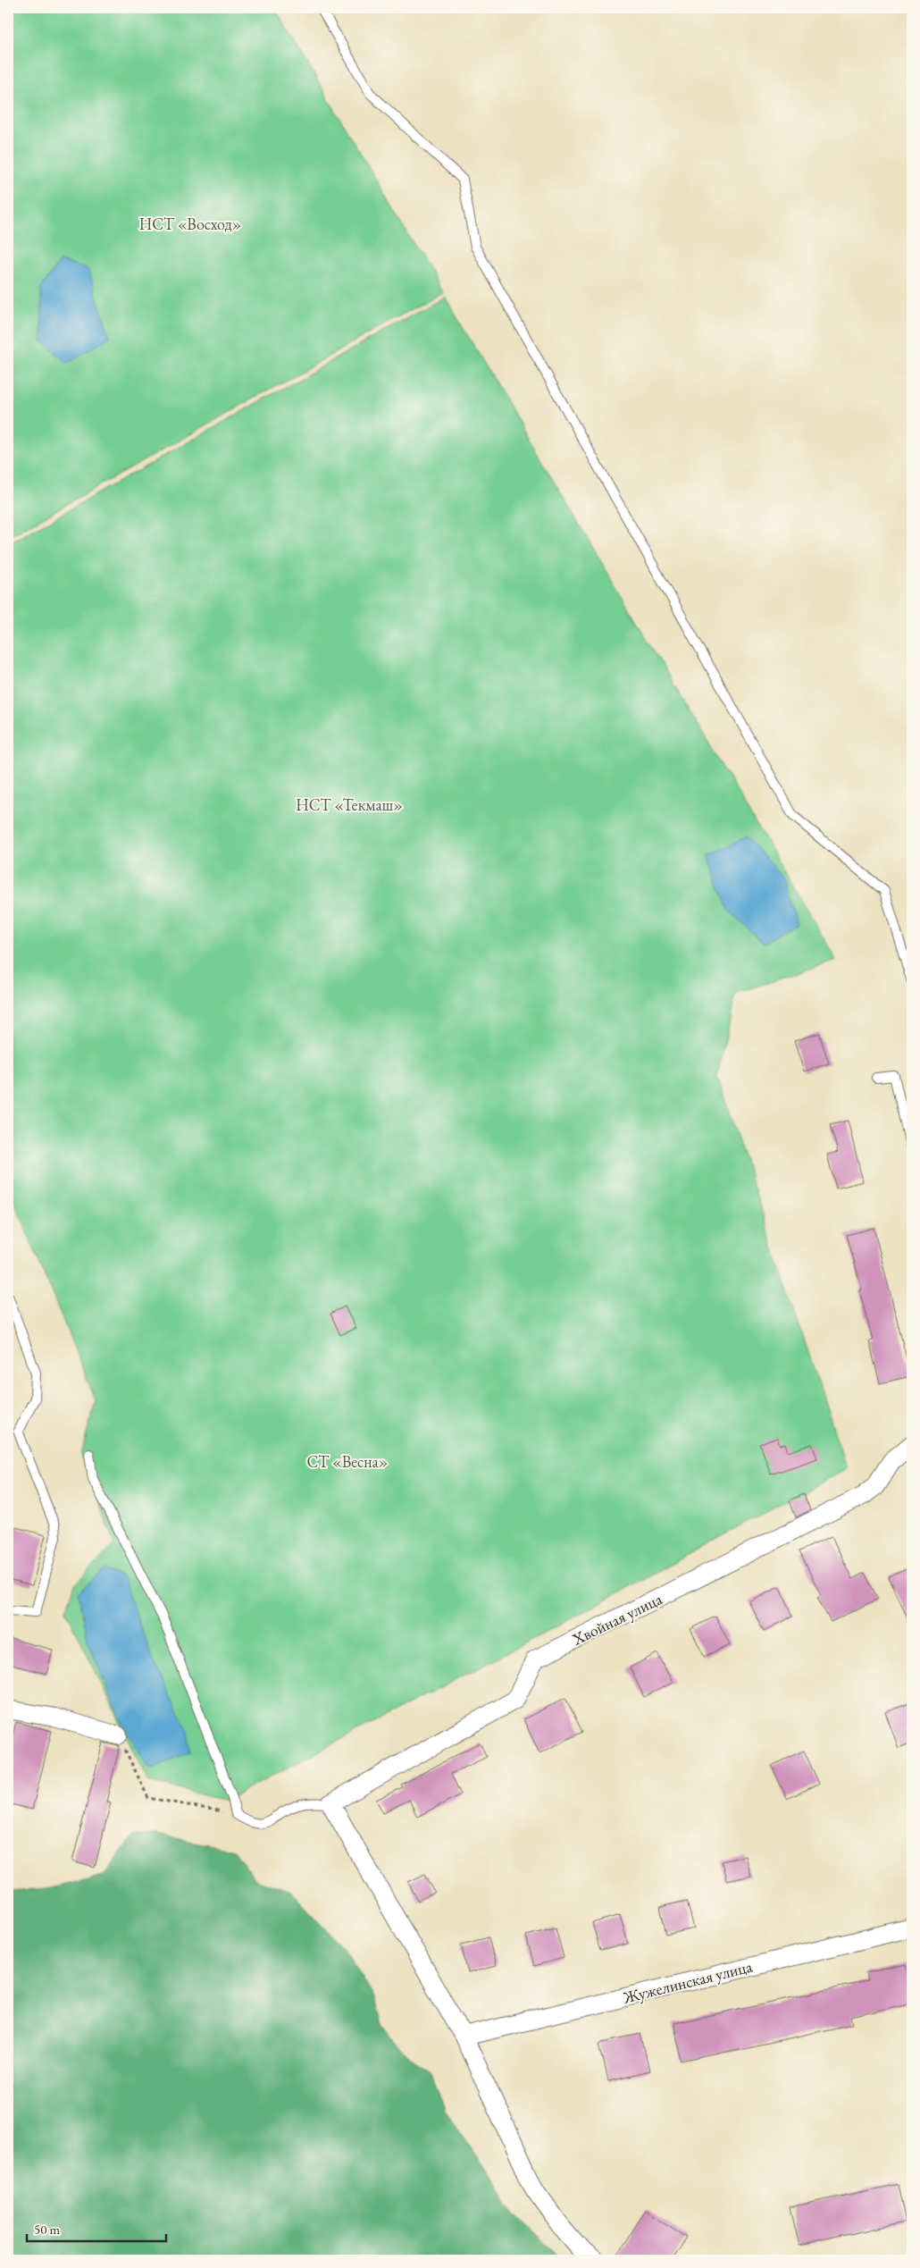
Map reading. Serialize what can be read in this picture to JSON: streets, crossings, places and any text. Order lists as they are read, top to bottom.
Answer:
{
  "streets": {
    "street": ["Хвойная улица", "Жужелинская улица"]
  },
  "parks": ["НСТ «Восход»", "НСТ «Текмаш»", "СТ «Весна»"],
  "scale_bar": "50 m"
}
